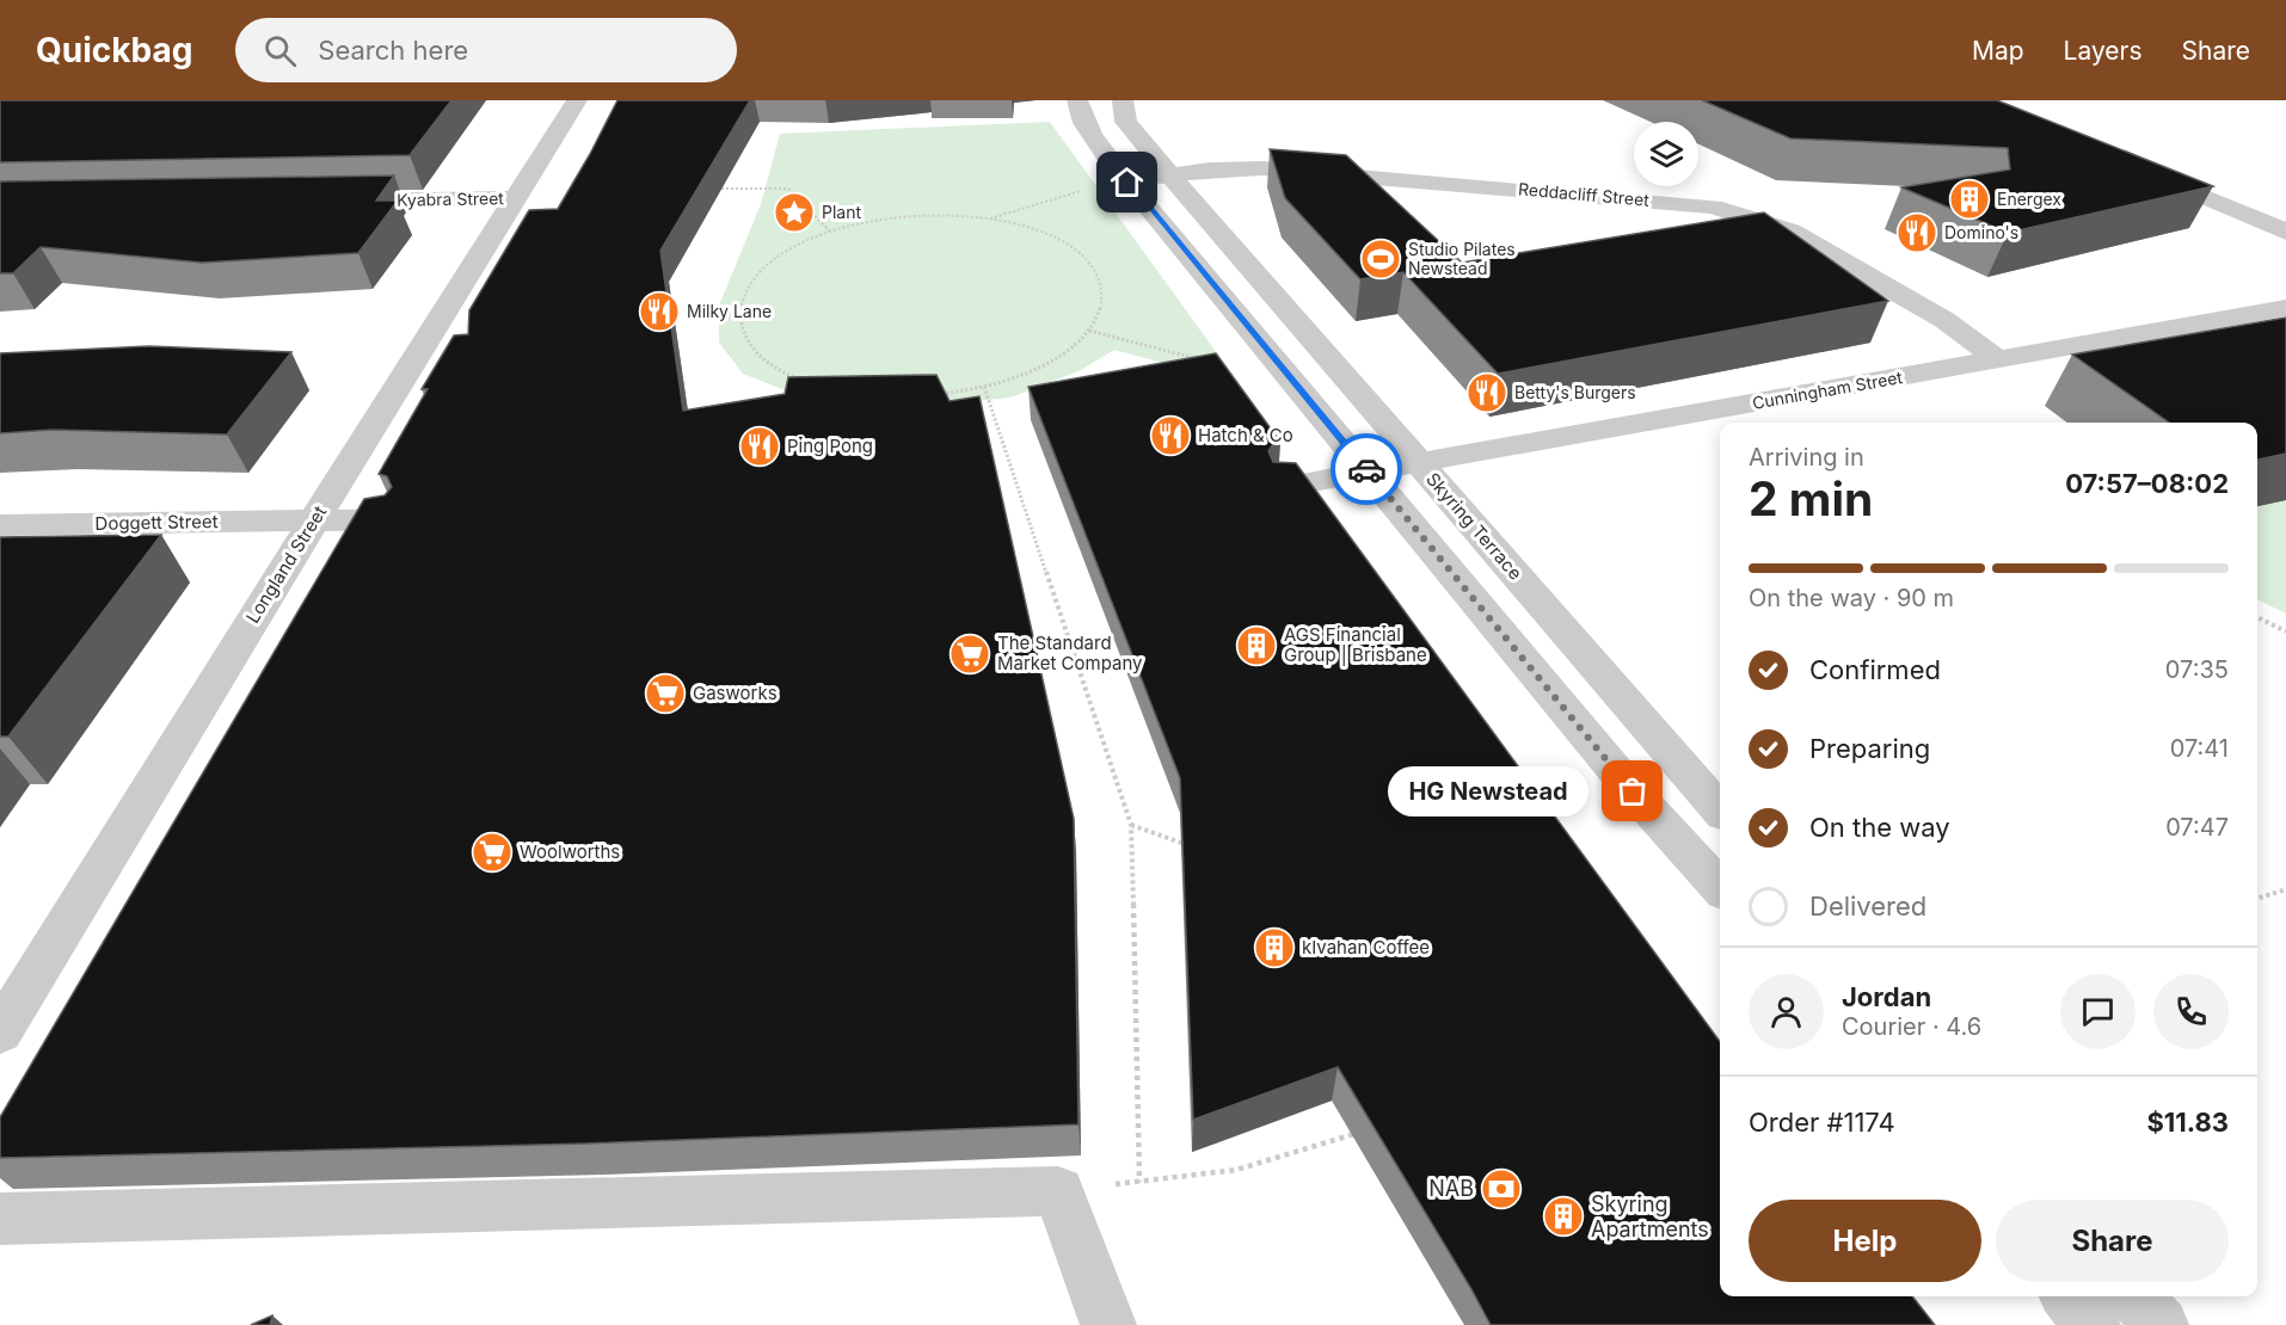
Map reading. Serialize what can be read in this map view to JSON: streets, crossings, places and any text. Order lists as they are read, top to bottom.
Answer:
{
  "streets": {
    "street": [
      "Reddacliff Street",
      "Kyabra Street",
      "Cunningham Street",
      "Doggett Street",
      "Skyring Terrace",
      "Longland Street"
    ]
  },
  "crossings": [
    ["Reddacliff Street", "Cunningham Street"],
    ["Reddacliff Street", "Skyring Terrace"],
    ["Kyabra Street", "Longland Street"],
    ["Cunningham Street", "Skyring Terrace"],
    ["Doggett Street", "Longland Street"]
  ],
  "places": {
    "building": [
      "Energex",
      "AGS Financial Group | Brisbane",
      "kIvahan Coffee",
      "Skyring Apartments"
    ],
    "place": ["Plant"],
    "restaurant": [
      "Domino's",
      "Milky Lane",
      "Betty's Burgers",
      "Hatch & Co",
      "Ping Pong"
    ],
    "sports": ["Studio Pilates Newstead"],
    "supermarket": ["The Standard Market Company", "Gasworks", "Woolworths"],
    "other": ["HG Newstead"],
    "bank": ["NAB"]
  },
  "page": {
    "header": "Quickbag",
    "search": "Search here",
    "nav": ["Map", "Layers", "Share"],
    "heading": ["2 min", "Arriving in", "07:57–08:02"],
    "panel": [
      "Jordan",
      "Courier · 4.6",
      "Order #1174",
      "$11.83"
    ],
    "bar": "On the way · 90 m",
    "list": [
      ["Confirmed", "07:35"],
      ["Preparing", "07:41"],
      ["On the way", "07:47"],
      "Delivered"
    ],
    "bubble": "HG Newstead",
    "buttons": ["Help", "Share"]
  }
}
